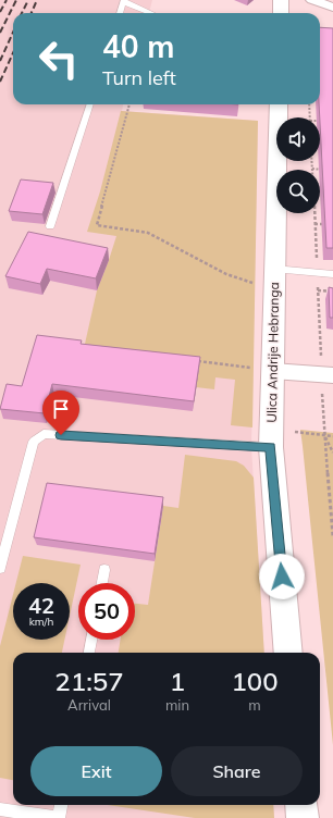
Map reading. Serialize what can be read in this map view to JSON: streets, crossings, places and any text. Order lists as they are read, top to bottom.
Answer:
{
  "streets": {
    "main road": ["Ulica Andrije Hebranga"]
  },
  "page": {
    "turn": ["40 m", "Turn left"],
    "speed": "42 km/h",
    "limit": "50",
    "eta": [
      "21:57",
      "Arrival",
      "1",
      "min",
      "100",
      "m"
    ],
    "buttons": ["Exit", "Share"]
  }
}
